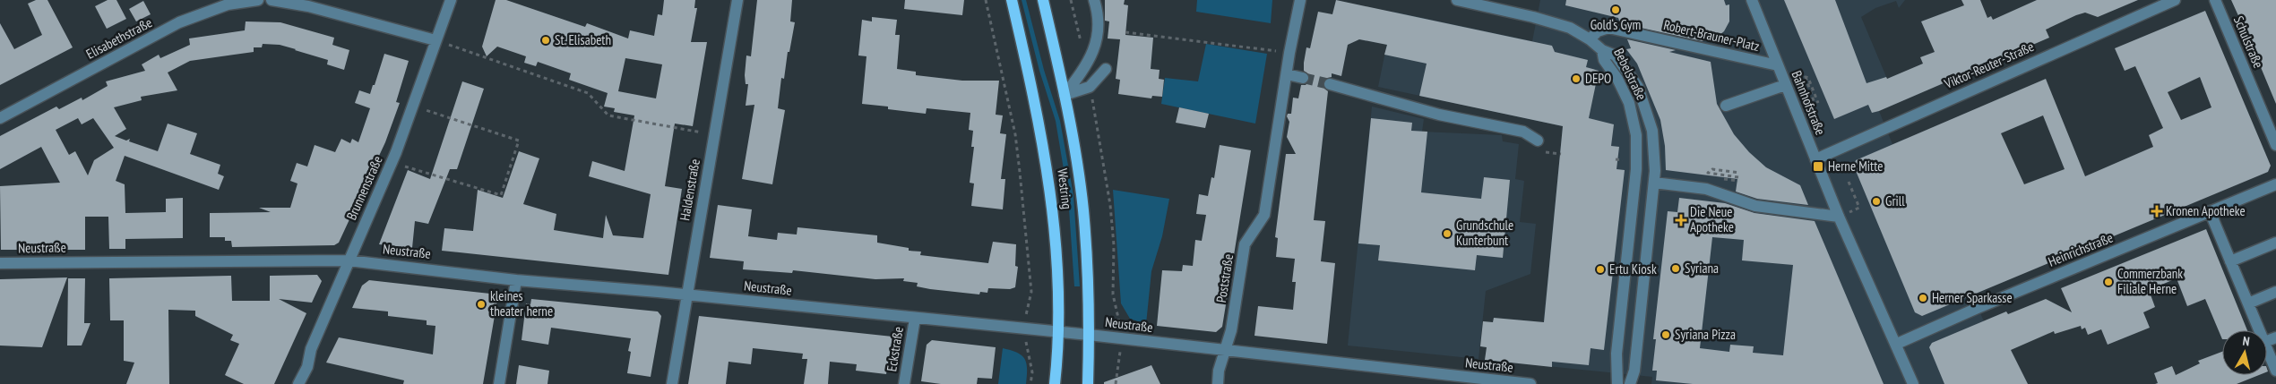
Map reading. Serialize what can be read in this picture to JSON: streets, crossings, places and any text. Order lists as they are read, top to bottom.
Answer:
{
  "streets": {
    "main road": ["Westring"],
    "street": [
      "Robert-Brauner-Platz",
      "Elisabethstraße",
      "Schulstraße",
      "Viktor-Reuter-Straße",
      "Bebelstraße",
      "Bahnhofstraße",
      "Brunnenstraße",
      "Haldenstraße",
      "Neustraße",
      "Heinrichstraße",
      "Poststraße",
      "Eckstraße"
    ]
  },
  "crossings": [
    ["Robert-Brauner-Platz", "Bahnhofstraße"],
    ["Viktor-Reuter-Straße", "Bahnhofstraße"],
    ["Bahnhofstraße", "Heinrichstraße"],
    ["Brunnenstraße", "Neustraße"],
    ["Westring", "Neustraße"],
    ["Haldenstraße", "Neustraße"],
    ["Neustraße", "Poststraße"],
    ["Neustraße", "Eckstraße"]
  ],
  "places": {
    "other": [
      "Gold‘s Gym",
      "St. Elisabeth",
      "DEPO",
      "Grill",
      "Grundschule Kunterbunt",
      "Syriana",
      "Ertu Kiosk",
      "Commerzbank Filiale Herne",
      "Herner Sparkasse",
      "kleines theater herne",
      "Syriana Pizza"
    ],
    "transit": ["Herne Mitte"],
    "health": ["Kronen Apotheke", "Die Neue Apotheke"]
  },
  "north": "top"
}
